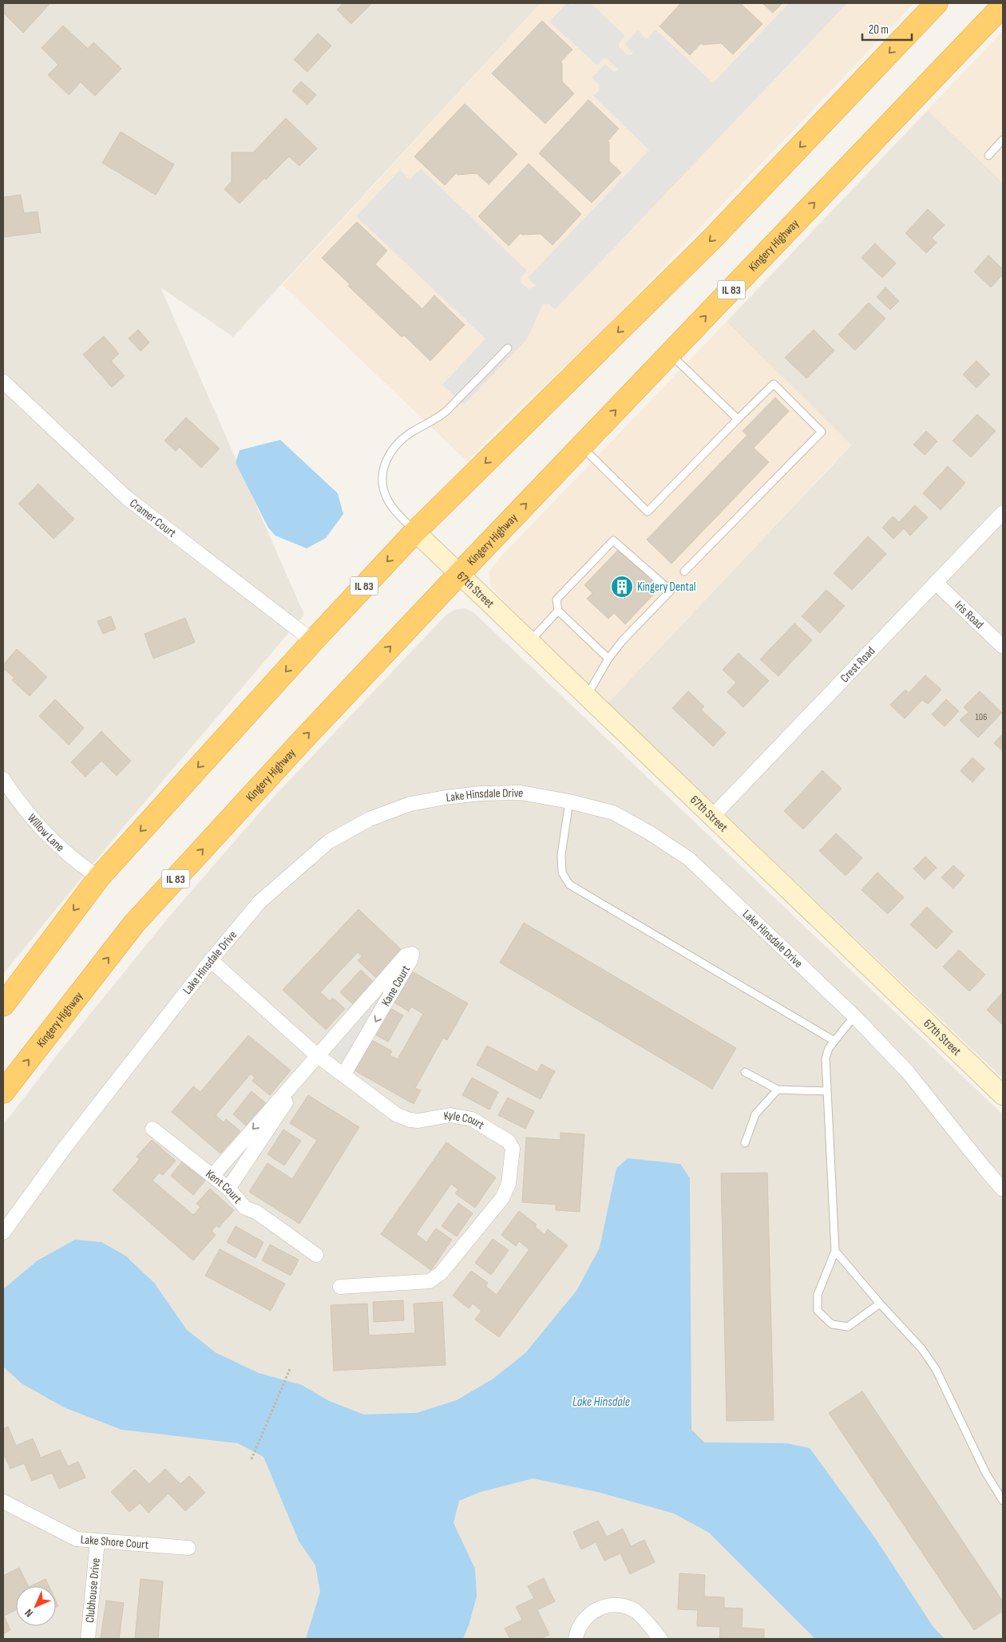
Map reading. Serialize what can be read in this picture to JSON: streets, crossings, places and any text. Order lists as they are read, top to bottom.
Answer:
{
  "streets": {
    "highway": ["Kingery Highway", "IL 83"],
    "street": [
      "Cramer Court",
      "67th Street",
      "Iris Road",
      "Crest Road",
      "Lake Hinsdale Drive",
      "Willow Lane",
      "Kane Court",
      "Kyle Court",
      "Kent Court",
      "Lake Shore Court",
      "Clubhouse Drive"
    ]
  },
  "crossings": [
    ["Kingery Highway", "67th Street"],
    ["IL 83", "Cramer Court"],
    ["IL 83", "67th Street"],
    ["IL 83", "Willow Lane"],
    ["67th Street", "Crest Road"],
    ["Iris Road", "Crest Road"],
    ["Lake Hinsdale Drive", "Kyle Court"],
    ["Kane Court", "Kyle Court"],
    ["Kane Court", "Kent Court"],
    ["Lake Shore Court", "Clubhouse Drive"]
  ],
  "water": ["Lake Hinsdale"],
  "places": {
    "building": ["Kingery Dental"]
  },
  "house_numbers": ["106"],
  "scale_bar": "20 m",
  "north": "bottom left"
}
